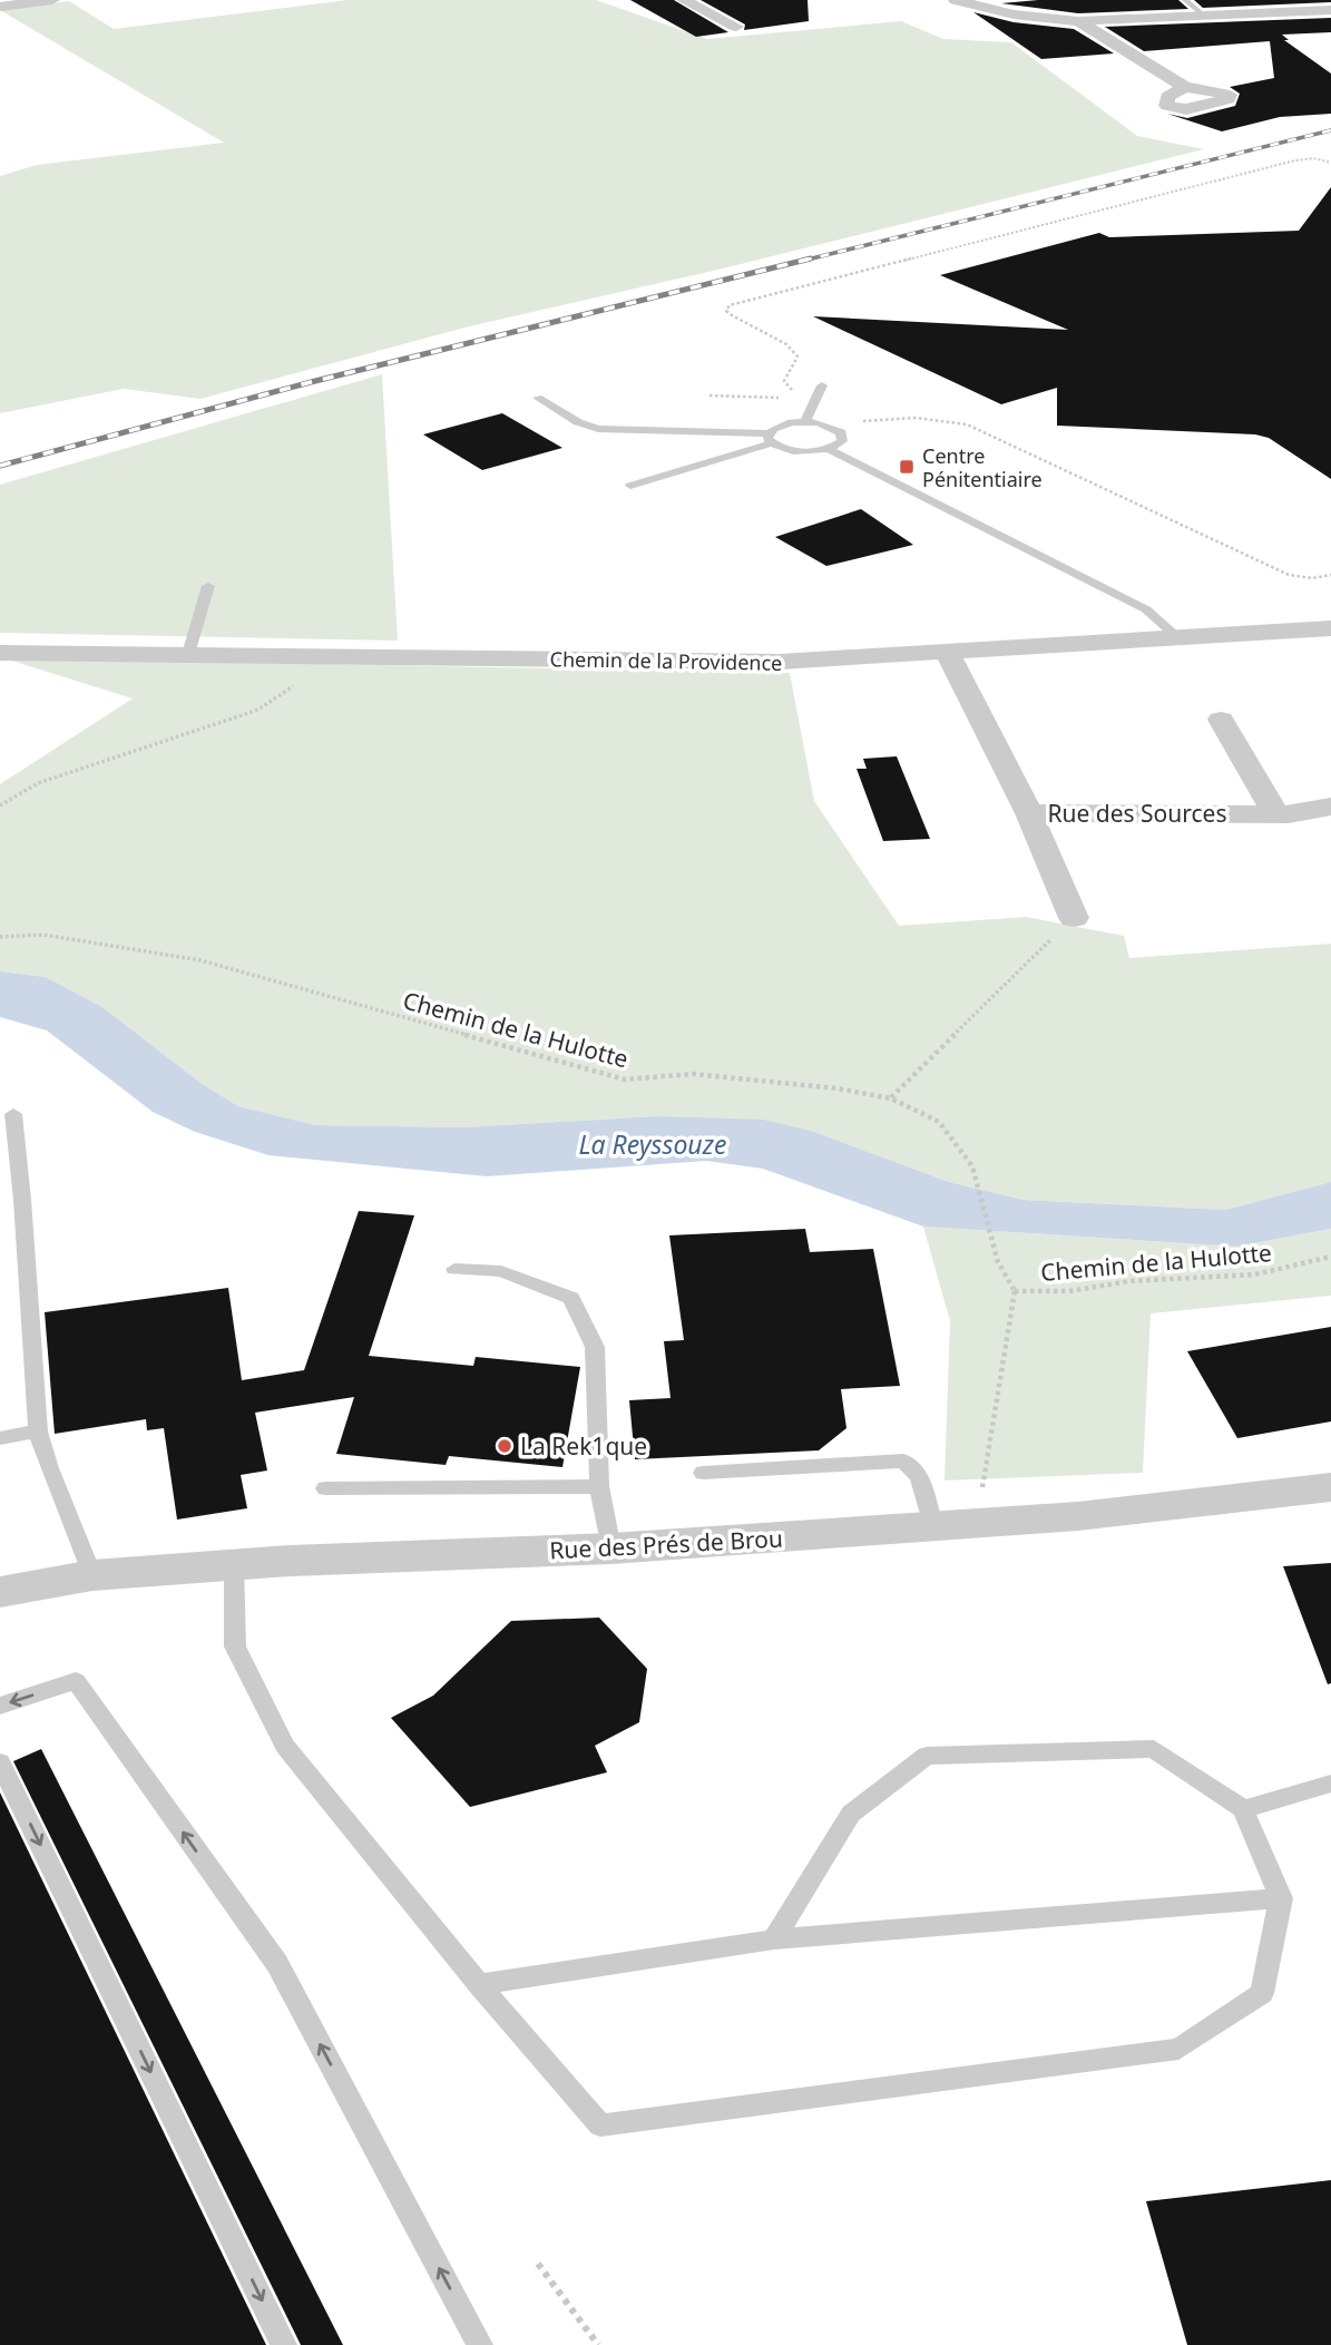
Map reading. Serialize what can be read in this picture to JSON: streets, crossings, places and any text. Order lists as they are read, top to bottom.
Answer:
{
  "streets": {
    "street": ["Chemin de la Providence", "Rue des Sources", "Rue des Prés de Brou"],
    "path": ["Chemin de la Hulotte"]
  },
  "crossings": [
    ["Chemin de la Providence", "Rue des Sources"]
  ],
  "water": ["La Reyssouze"],
  "places": {
    "transit": ["Centre Pénitentiaire"],
    "other": ["La Rek1que"]
  }
}
